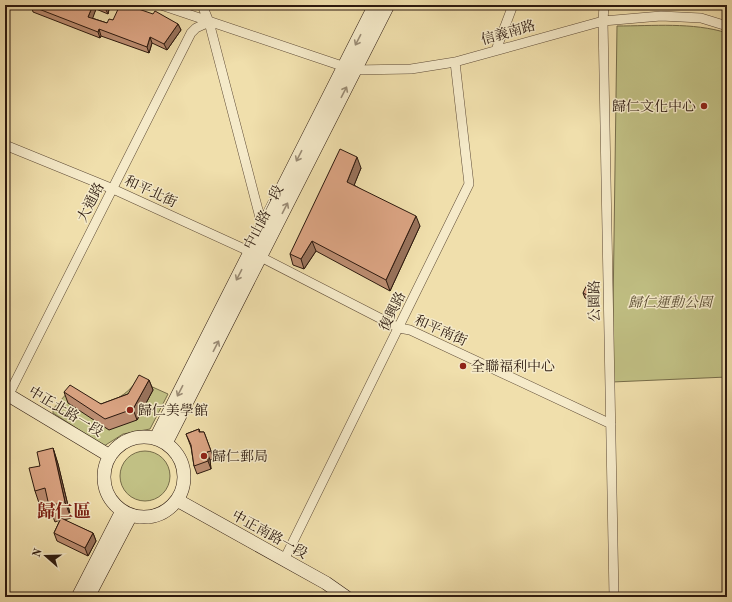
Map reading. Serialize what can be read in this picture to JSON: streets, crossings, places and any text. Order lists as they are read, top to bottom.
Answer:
{
  "streets": {
    "main road": ["中山路一段", "中正北路一段", "中正南路一段"],
    "street": [
      "信義南路",
      "和平北街",
      "大通路",
      "公園路",
      "復興路",
      "和平南街"
    ]
  },
  "crossings": [
    ["信義南路", "大通路"],
    ["信義南路", "中山路一段"],
    ["信義南路", "公園路"],
    ["信義南路", "復興路"],
    ["和平北街", "大通路"],
    ["和平北街", "中山路一段"],
    ["和平北街", "和平南街"],
    ["大通路", "中正北路一段"],
    ["中山路一段", "和平南街"],
    ["中山路一段", "中正北路一段"],
    ["中山路一段", "中正南路一段"],
    ["公園路", "和平南街"],
    ["復興路", "和平南街"],
    ["復興路", "中正南路一段"],
    ["中正北路一段", "中正南路一段"]
  ],
  "districts": ["歸仁區"],
  "parks": ["歸仁運動公園"],
  "places": [
    "歸仁文化中心",
    "全聯福利中心",
    "歸仁美學館",
    "歸仁郵局"
  ],
  "north": "left"
}
